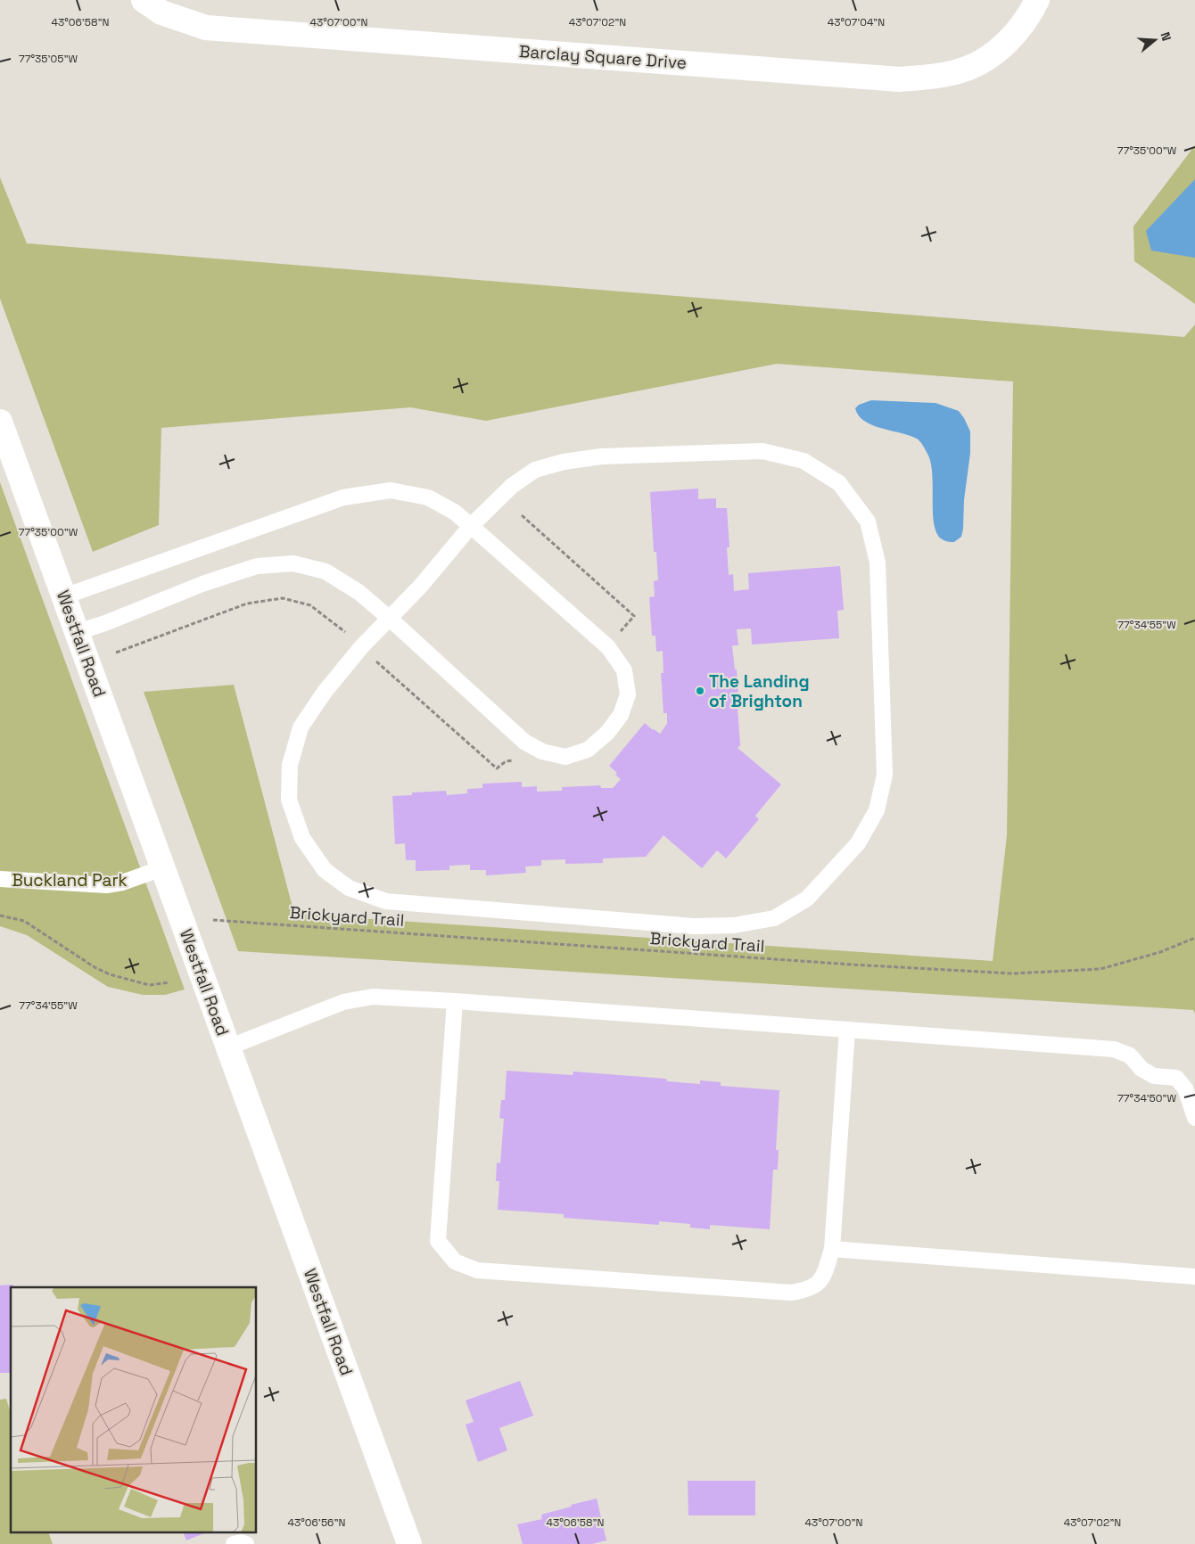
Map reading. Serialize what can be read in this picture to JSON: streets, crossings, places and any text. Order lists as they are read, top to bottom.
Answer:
{
  "streets": {
    "street": ["Barclay Square Drive", "Westfall Road"],
    "path": ["Brickyard Trail"]
  },
  "parks": ["Buckland Park"],
  "places": ["The Landing of Brighton"],
  "north": "right",
  "coordinates": [
    "43°06'58\"N",
    "43°07'00\"N",
    "43°07'02\"N",
    "43°07'04\"N",
    "77°35'05\"W",
    "77°35'00\"W",
    "77°34'55\"W",
    "77°34'50\"W",
    "43°06'56\"N"
  ]
}
